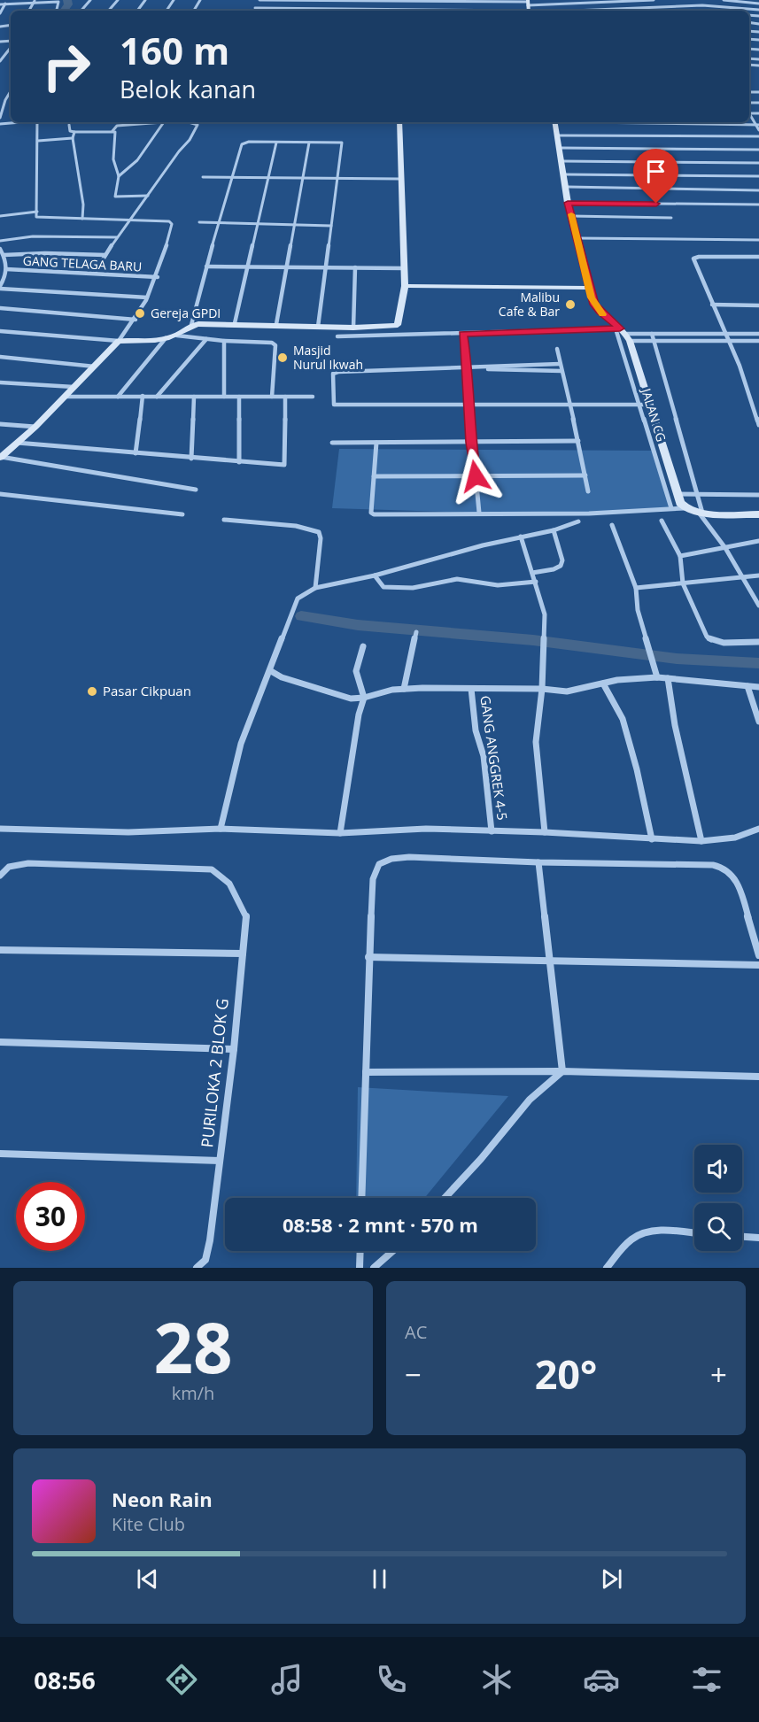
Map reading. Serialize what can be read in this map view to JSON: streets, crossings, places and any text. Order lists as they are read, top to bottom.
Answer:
{
  "streets": {
    "street": [
      "GANG TELAGA BARU",
      "JALAN CG",
      "GANG ANGGREK 4-5",
      "PURILOKA 2 BLOK G"
    ]
  },
  "places": [
    "Malibu Cafe & Bar",
    "Gereja GPDI",
    "Masjid Nurul Ikwah",
    "Pasar Cikpuan"
  ],
  "page": {
    "turn": ["160 m", "Belok kanan"],
    "limit": "30",
    "trip": "08:58 · 2 mnt · 570 m",
    "tile": [
      ["28", "km/h"],
      "AC"
    ],
    "heat": ["−", "20°", "+"],
    "song": ["Neon Rain", "Kite Club"],
    "tabs": "08:56"
  }
}
